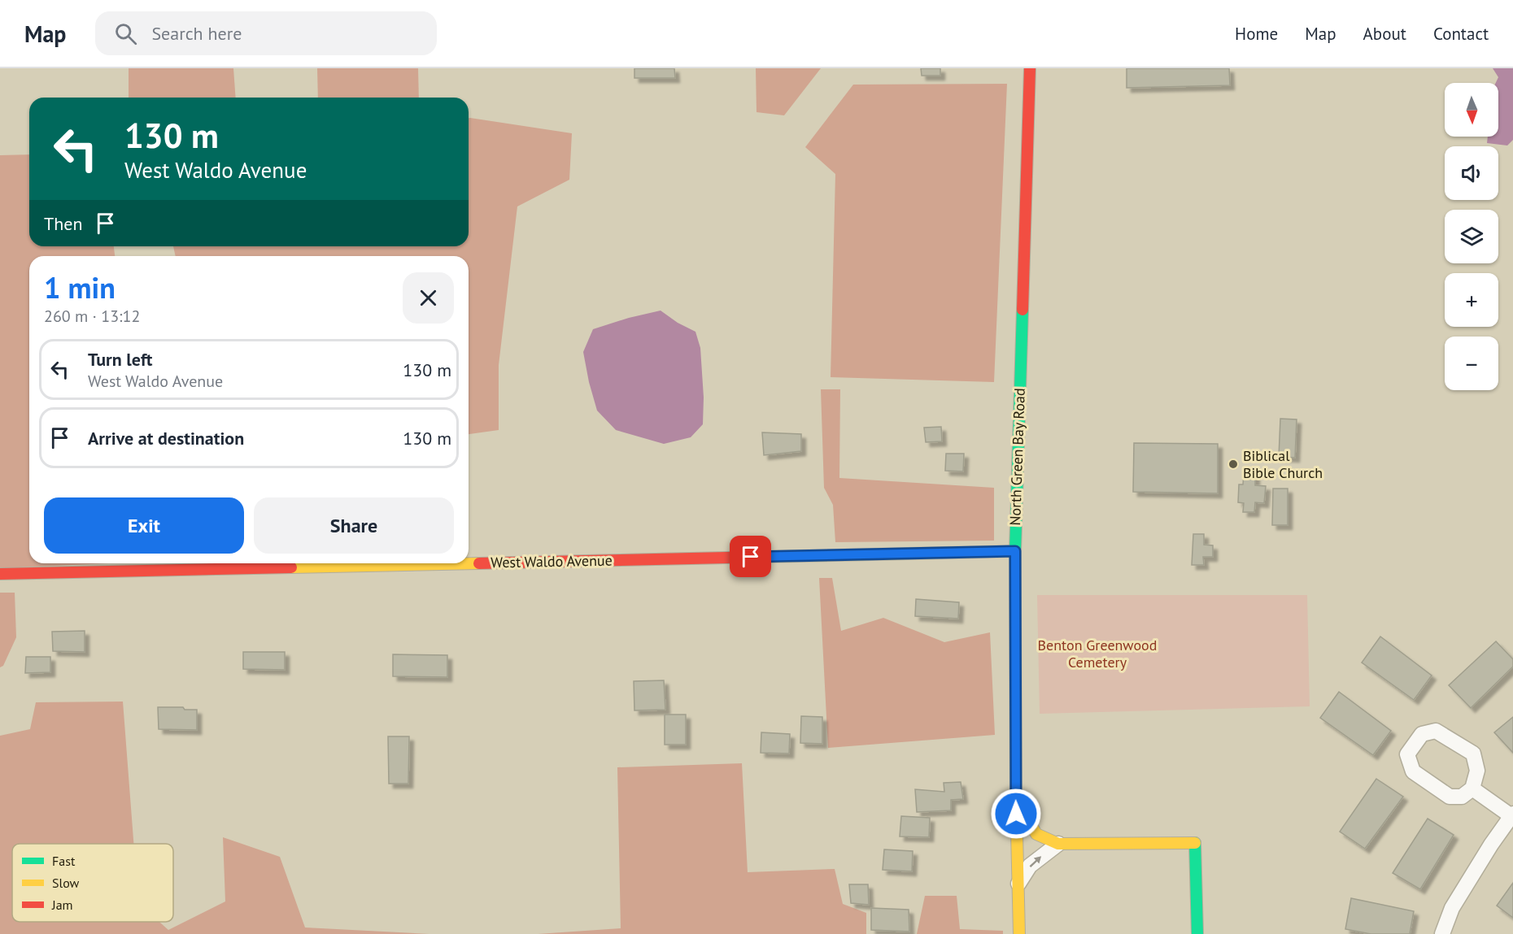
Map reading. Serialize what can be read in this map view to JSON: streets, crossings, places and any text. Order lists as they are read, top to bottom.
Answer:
{
  "streets": {
    "street": ["North Green Bay Road", "West Waldo Avenue"]
  },
  "crossings": [
    ["North Green Bay Road", "West Waldo Avenue"]
  ],
  "parks": ["Benton Greenwood Cemetery"],
  "places": ["Biblical Bible Church"],
  "legend": ["Fast", "Slow", "Jam"],
  "north": "bottom",
  "page": {
    "header": "Map",
    "search": "Search here",
    "nav": [
      "Home",
      "Map",
      "About",
      "Contact"
    ],
    "map_buttons": ["+", "−"],
    "turn": ["130 m", "West Waldo Avenue"],
    "then": "Then",
    "heading": ["1 min", "260 m · 13:12"],
    "list": [
      {
        "name": "Turn left",
        "note": "West Waldo Avenue",
        "value": "130 m"
      },
      {
        "name": "Arrive at destination",
        "value": "130 m"
      }
    ],
    "buttons": ["Exit", "Share"]
  }
}
